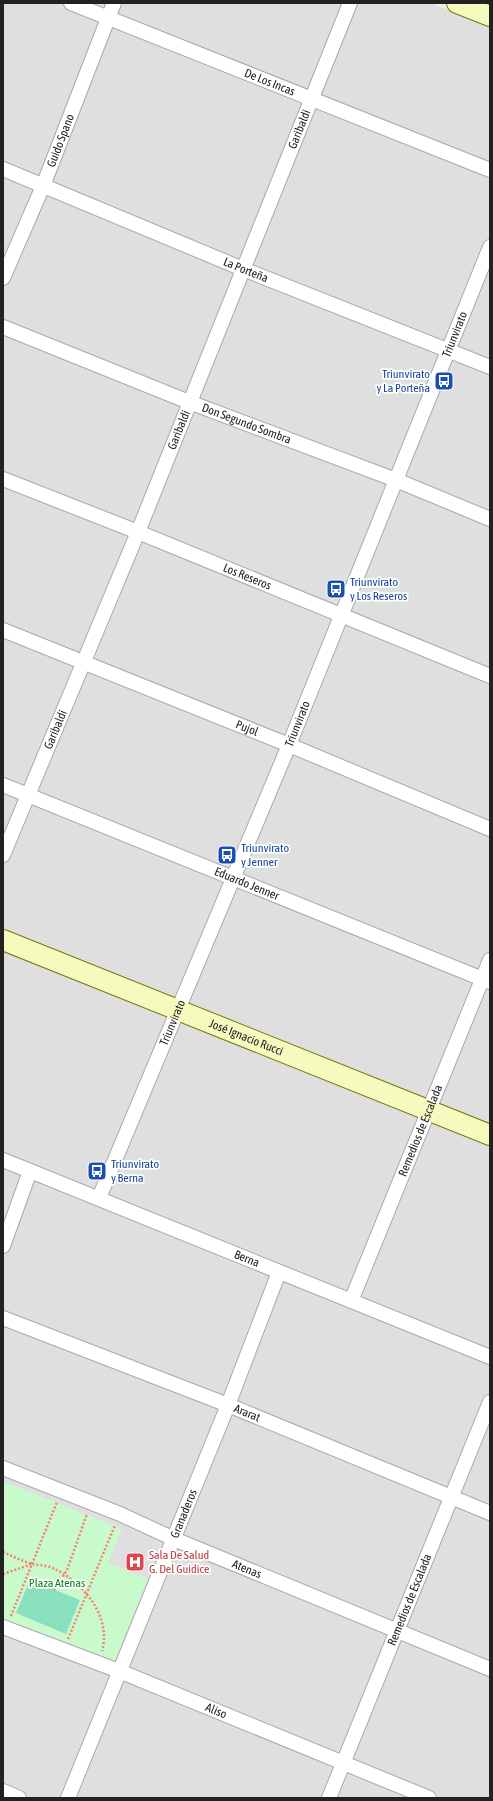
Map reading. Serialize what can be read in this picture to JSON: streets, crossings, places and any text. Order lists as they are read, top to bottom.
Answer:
{
  "streets": {
    "street": [
      "De Los Incas",
      "Garibaldi",
      "Guido Spano",
      "La Porteña",
      "Triunvirato",
      "Don Segundo Sombra",
      "Los Reseros",
      "Pujol",
      "Eduardo Jenner",
      "José Ignacio Rucci",
      "Remedios de Escalada",
      "Berna",
      "Ararat",
      "Granaderos",
      "Atenas",
      "Aliso"
    ]
  },
  "crossings": [
    ["De Los Incas", "Garibaldi"],
    ["De Los Incas", "Guido Spano"],
    ["Garibaldi", "La Porteña"],
    ["Garibaldi", "Don Segundo Sombra"],
    ["Garibaldi", "Los Reseros"],
    ["Garibaldi", "Pujol"],
    ["Garibaldi", "Eduardo Jenner"],
    ["Guido Spano", "La Porteña"],
    ["La Porteña", "Triunvirato"],
    ["Triunvirato", "Don Segundo Sombra"],
    ["Triunvirato", "Los Reseros"],
    ["Triunvirato", "Pujol"],
    ["Triunvirato", "Eduardo Jenner"],
    ["Triunvirato", "José Ignacio Rucci"],
    ["Triunvirato", "Berna"],
    ["Eduardo Jenner", "Remedios de Escalada"],
    ["José Ignacio Rucci", "Remedios de Escalada"],
    ["Remedios de Escalada", "Berna"],
    ["Remedios de Escalada", "Ararat"],
    ["Remedios de Escalada", "Atenas"],
    ["Remedios de Escalada", "Aliso"],
    ["Berna", "Granaderos"],
    ["Ararat", "Granaderos"],
    ["Granaderos", "Atenas"],
    ["Granaderos", "Aliso"]
  ],
  "parks": ["Plaza Atenas"],
  "places": {
    "bus stop": [
      "Triunvirato y La Porteña",
      "Triunvirato y Los Reseros",
      "Triunvirato y Jenner",
      "Triunvirato y Berna"
    ],
    "hospital": ["Sala De Salud G. Del Guidice"]
  }
}
